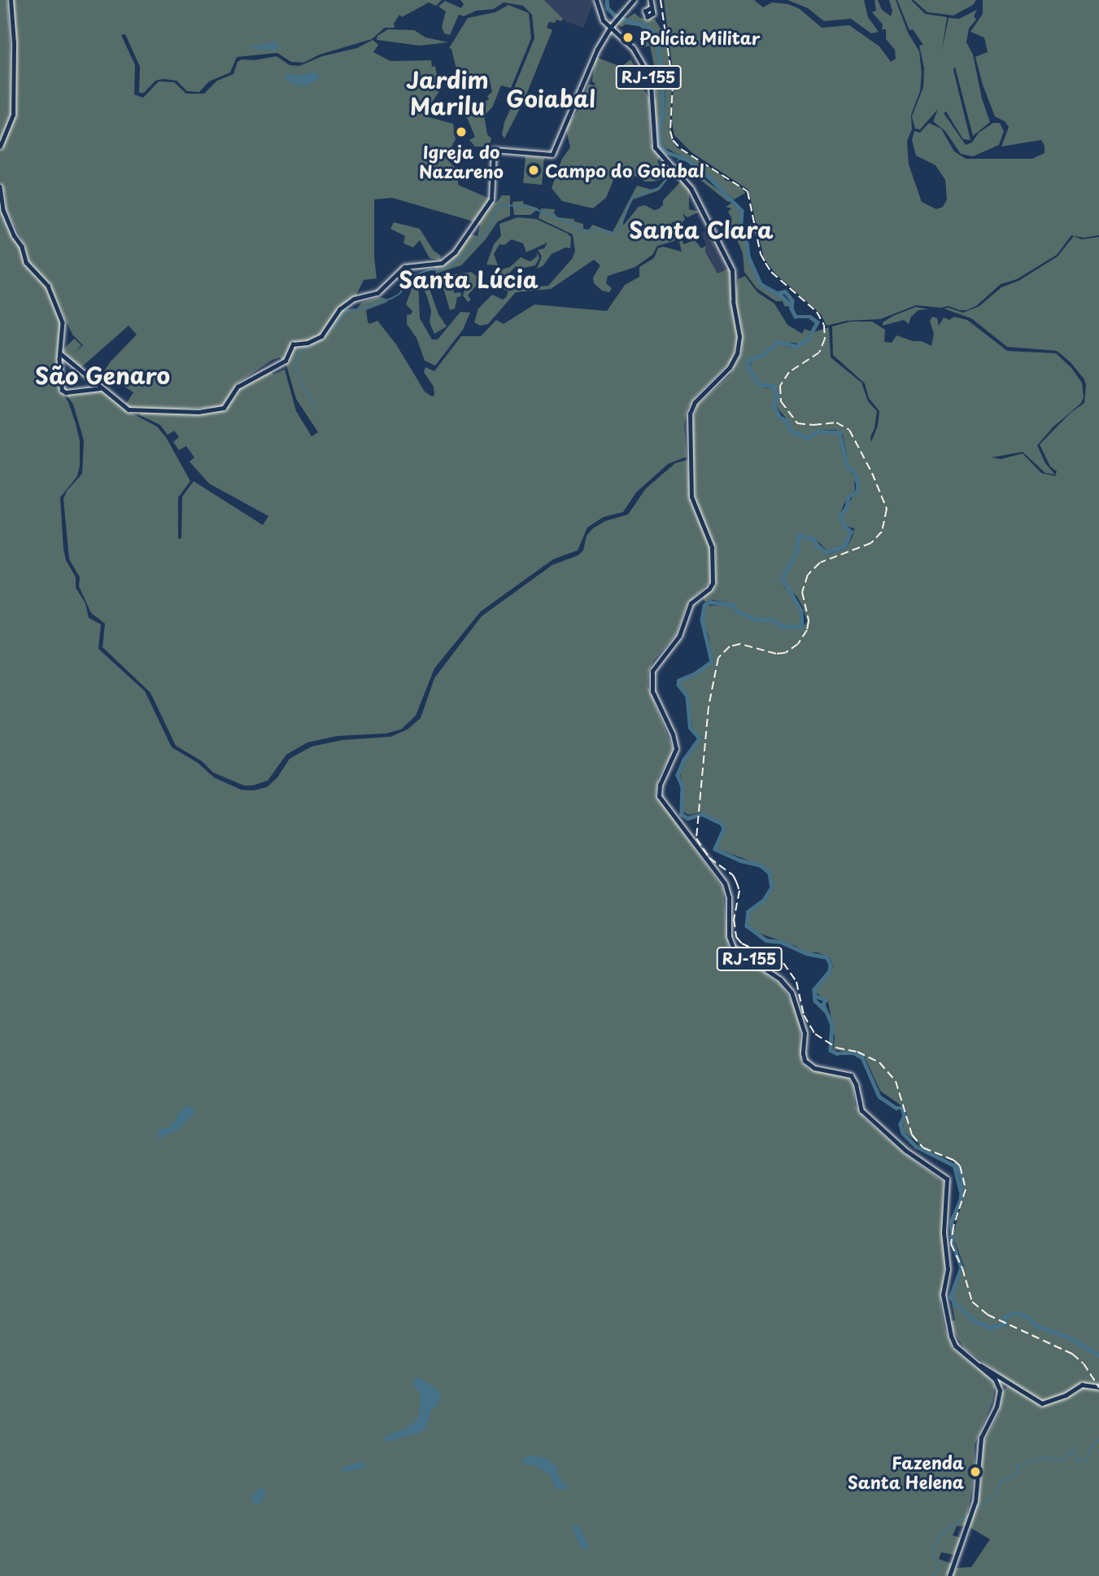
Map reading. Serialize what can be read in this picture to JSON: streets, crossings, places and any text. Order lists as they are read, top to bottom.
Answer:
{
  "streets": {
    "main road": ["RJ-155"]
  },
  "districts": [
    "Jardim Marilu",
    "Goiabal",
    "Santa Clara",
    "Santa Lúcia",
    "São Genaro"
  ],
  "places": [
    "Polícia Militar",
    "Igreja do Nazareno",
    "Campo do Goiabal",
    "Fazenda Santa Helena"
  ]
}
